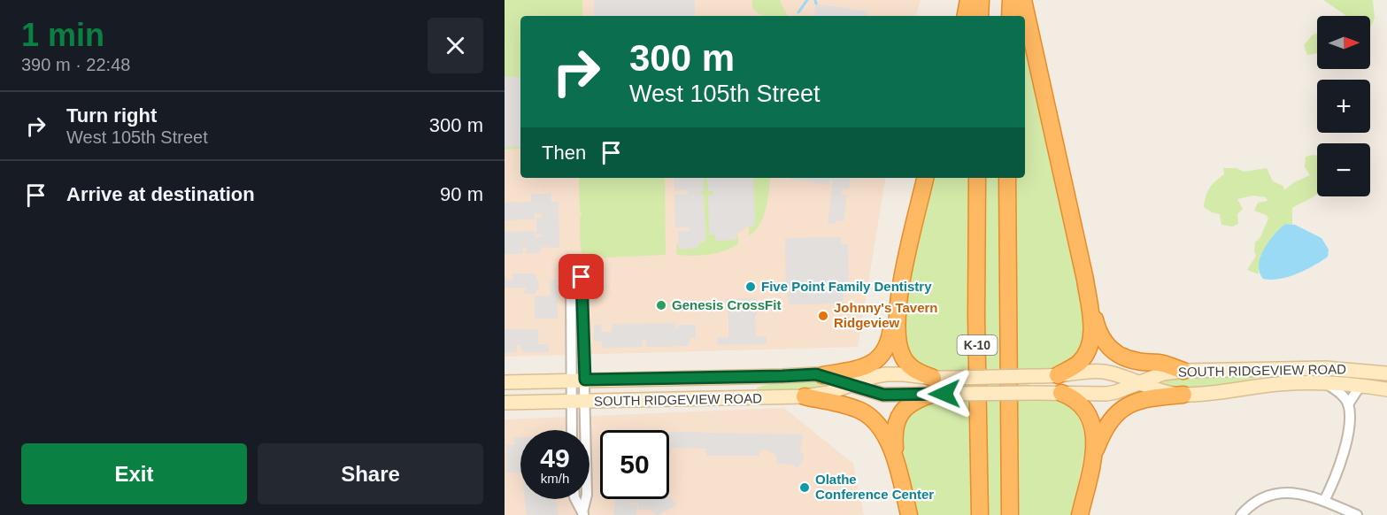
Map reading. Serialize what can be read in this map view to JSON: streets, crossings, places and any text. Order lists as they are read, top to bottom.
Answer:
{
  "streets": {
    "highway": ["K-10"],
    "main road": ["SOUTH RIDGEVIEW ROAD"]
  },
  "places": [
    "Five Point Family Dentistry",
    "Genesis CrossFit",
    "Johnny's Tavern Ridgeview",
    "Olathe Conference Center"
  ],
  "north": "right",
  "page": {
    "heading": ["1 min", "390 m · 22:48"],
    "map_buttons": ["+", "−"],
    "turn": ["300 m", "West 105th Street"],
    "list": [
      {
        "name": "Turn right",
        "note": "West 105th Street",
        "value": "300 m"
      },
      {
        "name": "Arrive at destination",
        "value": "90 m"
      }
    ],
    "then": "Then",
    "speed": "49 km/h",
    "limit": "50",
    "buttons": ["Exit", "Share"]
  }
}
